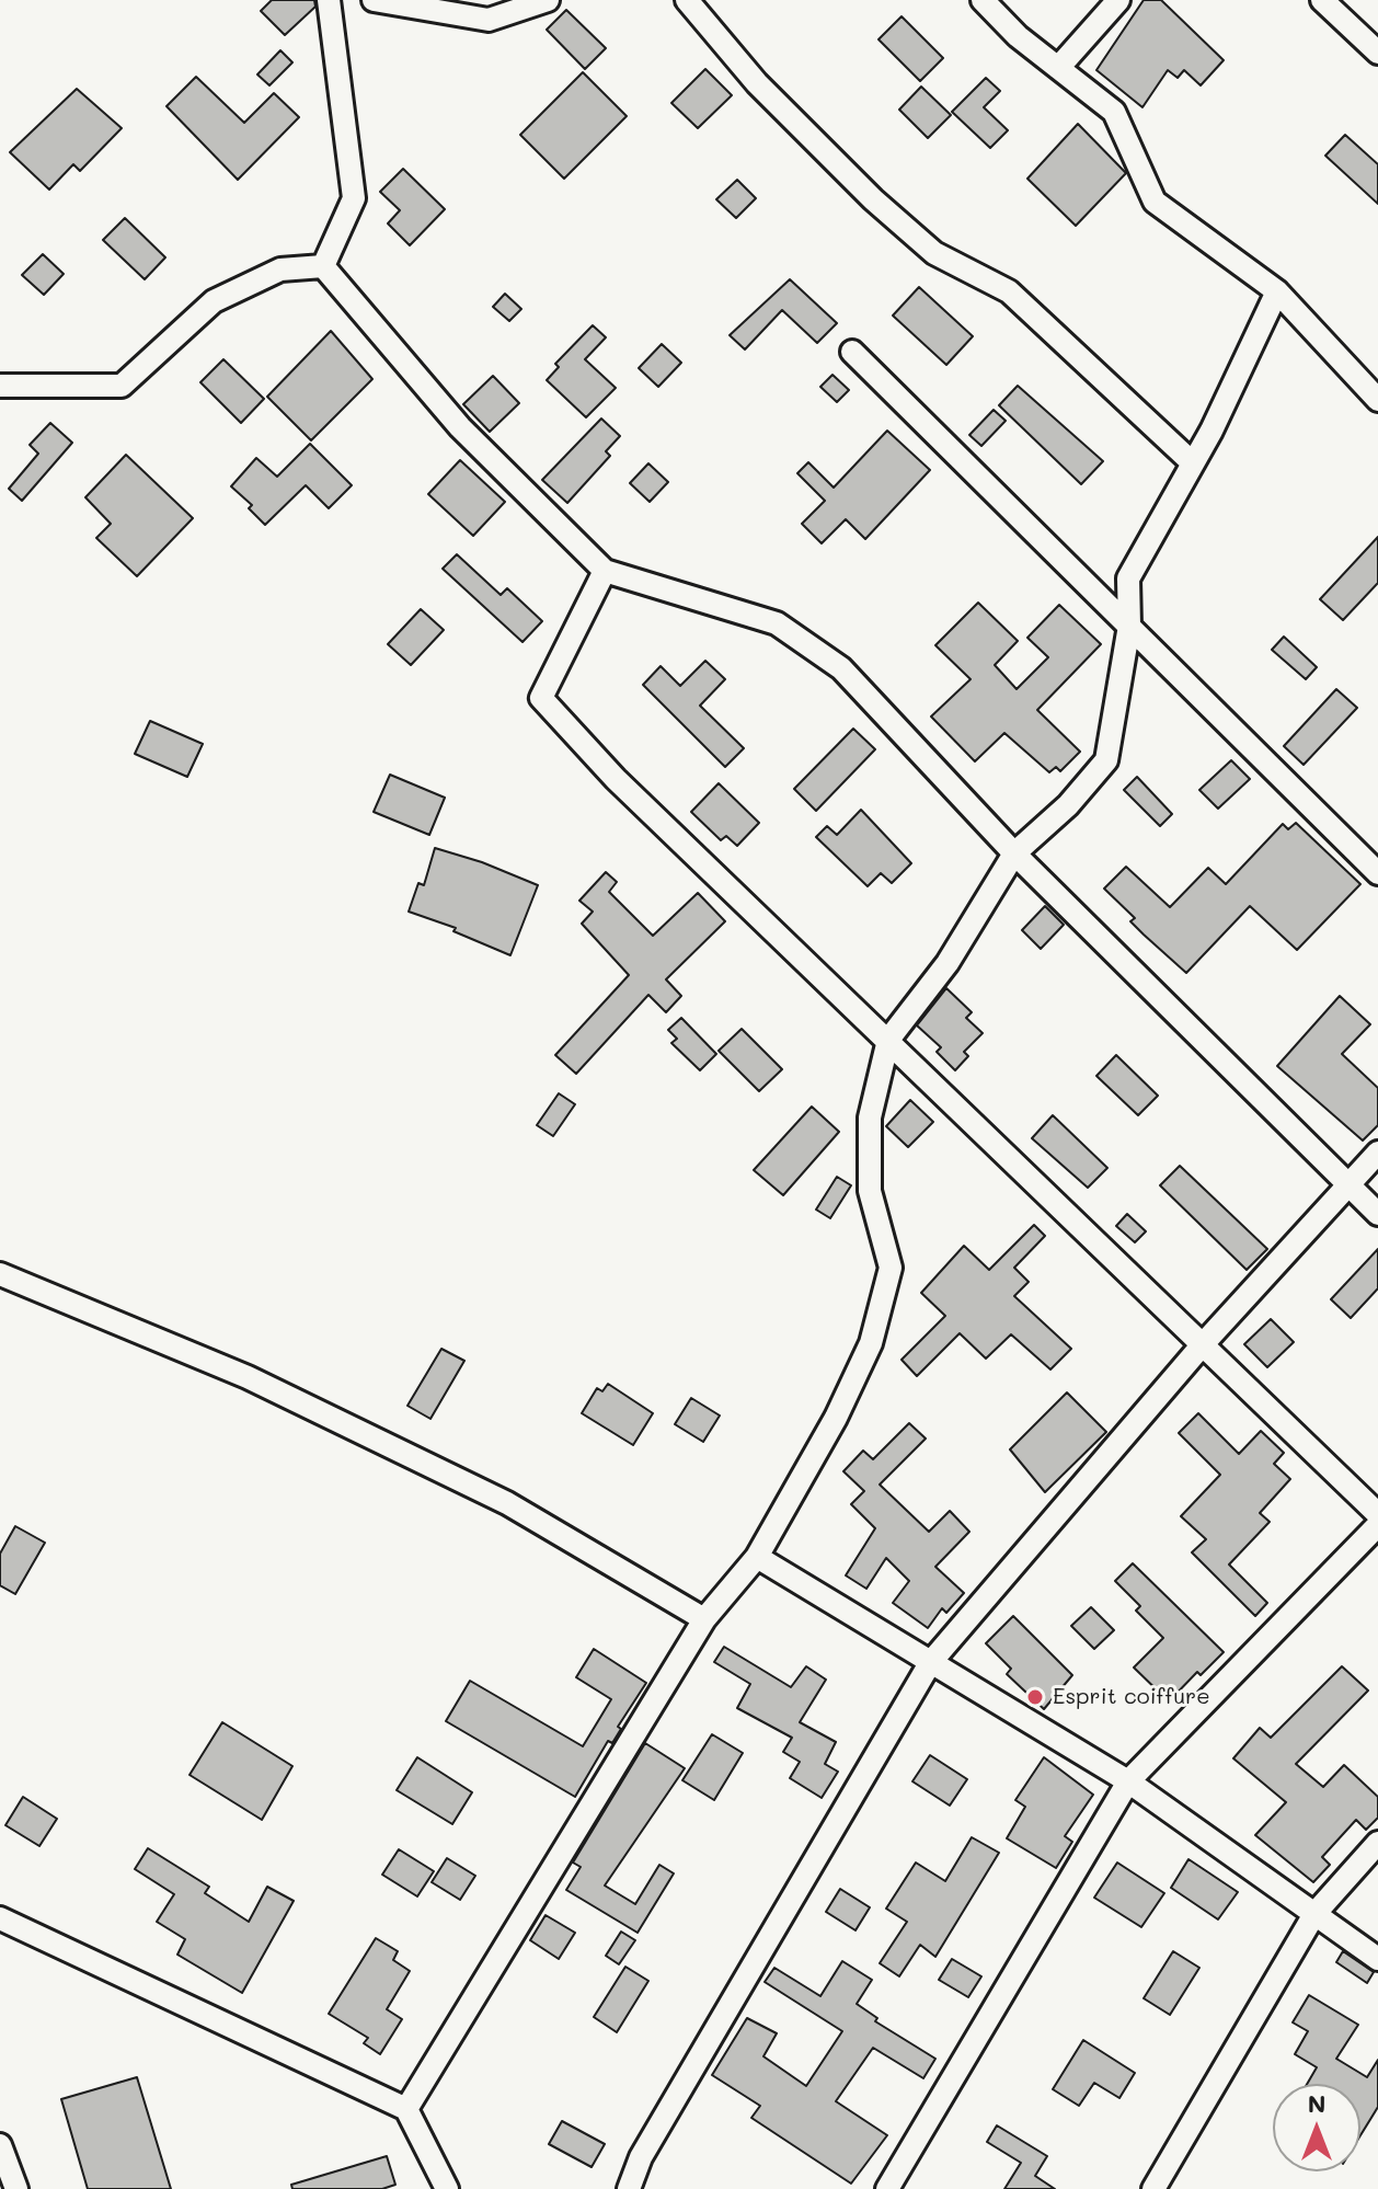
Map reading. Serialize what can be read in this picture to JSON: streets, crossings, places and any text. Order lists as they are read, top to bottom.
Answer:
{
  "places": ["Esprit coiffure"],
  "north": "top"
}
